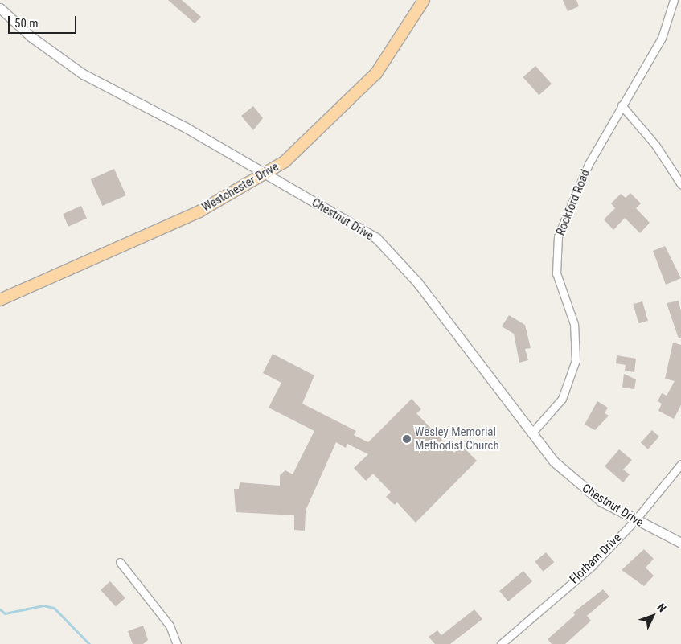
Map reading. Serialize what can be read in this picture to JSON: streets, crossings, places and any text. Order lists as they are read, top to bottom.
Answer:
{
  "streets": {
    "main road": ["Westchester Drive"],
    "street": ["Rockford Road", "Chestnut Drive", "Florham Drive"]
  },
  "crossings": [
    ["Westchester Drive", "Chestnut Drive"],
    ["Rockford Road", "Chestnut Drive"],
    ["Chestnut Drive", "Florham Drive"]
  ],
  "places": ["Wesley Memorial Methodist Church"],
  "scale_bar": "50 m",
  "north": "top right"
}
